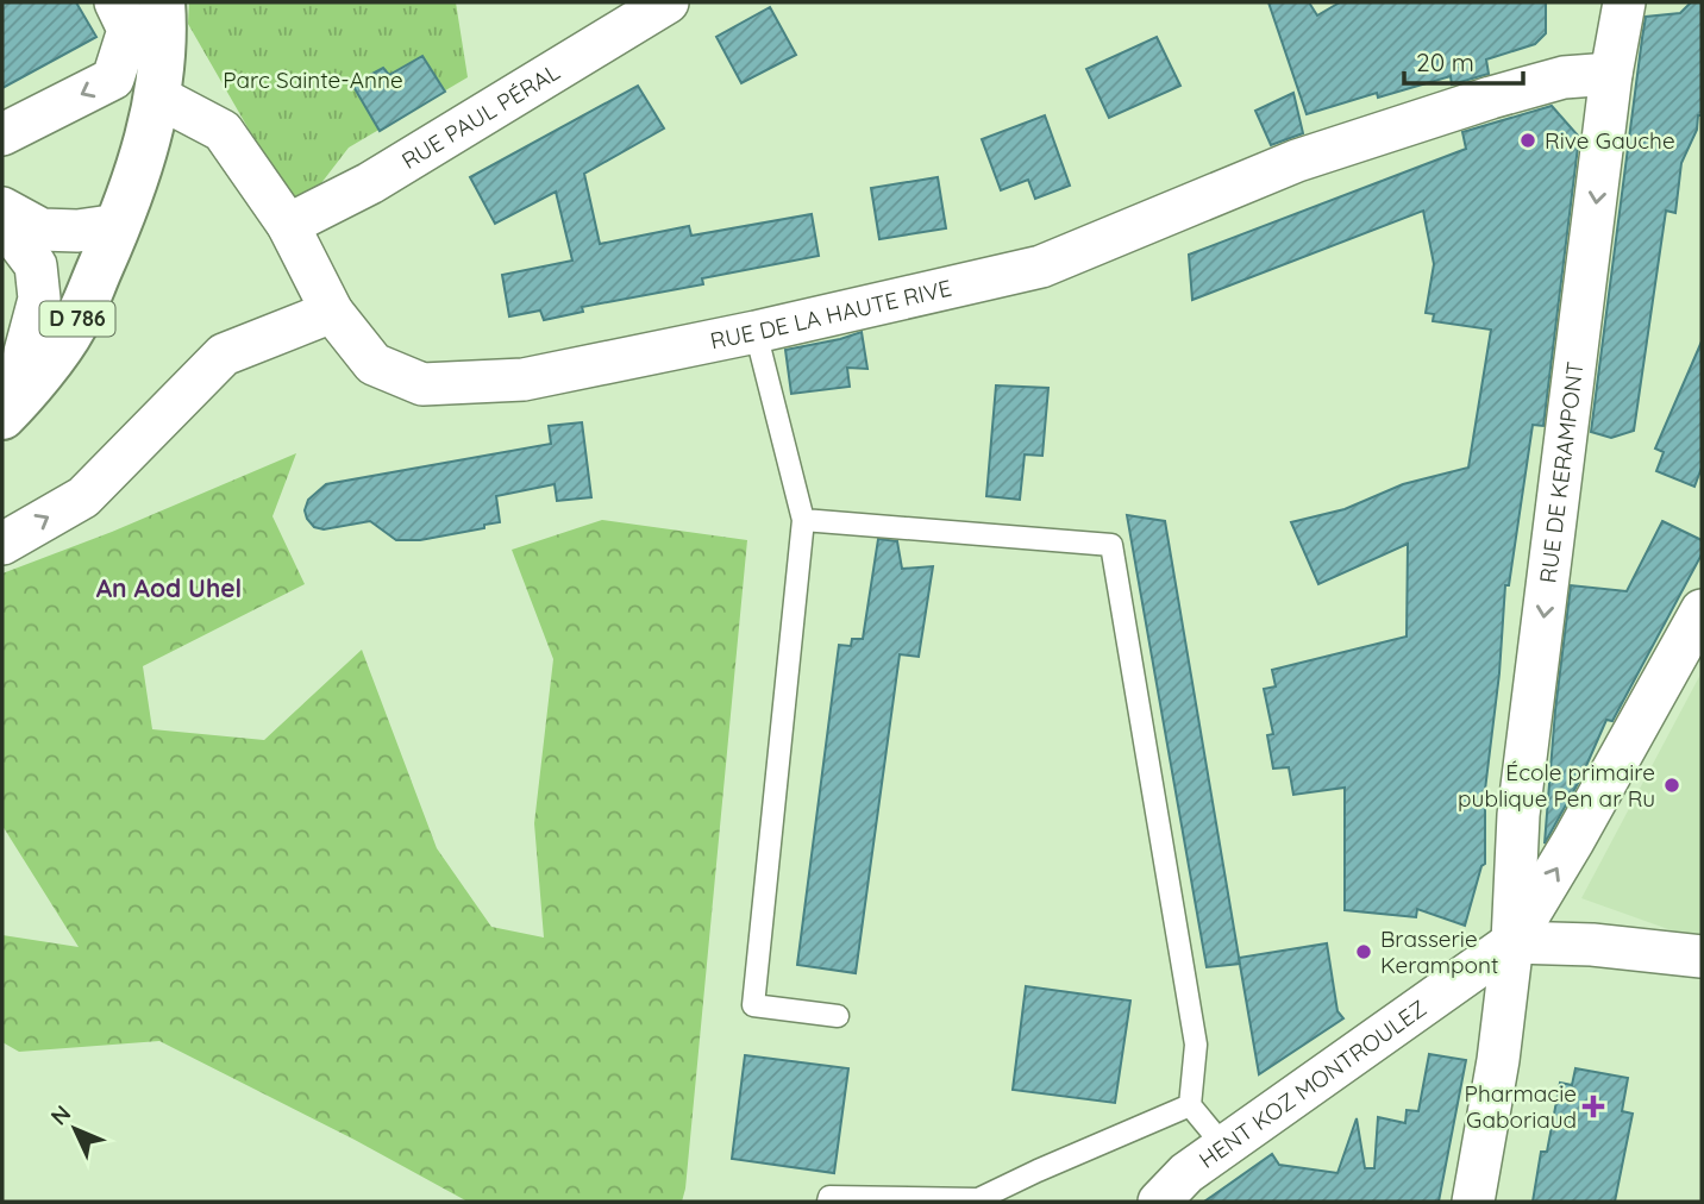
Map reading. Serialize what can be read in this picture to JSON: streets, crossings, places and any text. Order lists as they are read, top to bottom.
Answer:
{
  "streets": {
    "main road": ["D 786"],
    "street": [
      "RUE PAUL PÉRAL",
      "RUE DE LA HAUTE RIVE",
      "RUE DE KERAMPONT",
      "HENT KOZ MONTROULEZ"
    ]
  },
  "crossings": [
    ["RUE PAUL PÉRAL", "RUE DE LA HAUTE RIVE"],
    ["RUE DE LA HAUTE RIVE", "D 786"],
    ["RUE DE LA HAUTE RIVE", "RUE DE KERAMPONT"],
    ["RUE DE KERAMPONT", "HENT KOZ MONTROULEZ"]
  ],
  "districts": ["An Aod Uhel"],
  "parks": ["Parc Sainte-Anne"],
  "places": {
    "other": ["Rive Gauche", "École primaire publique Pen ar Ru", "Brasserie Kerampont"],
    "health": ["Pharmacie Gaboriaud"]
  },
  "scale_bar": "20 m",
  "north": "top left"
}
